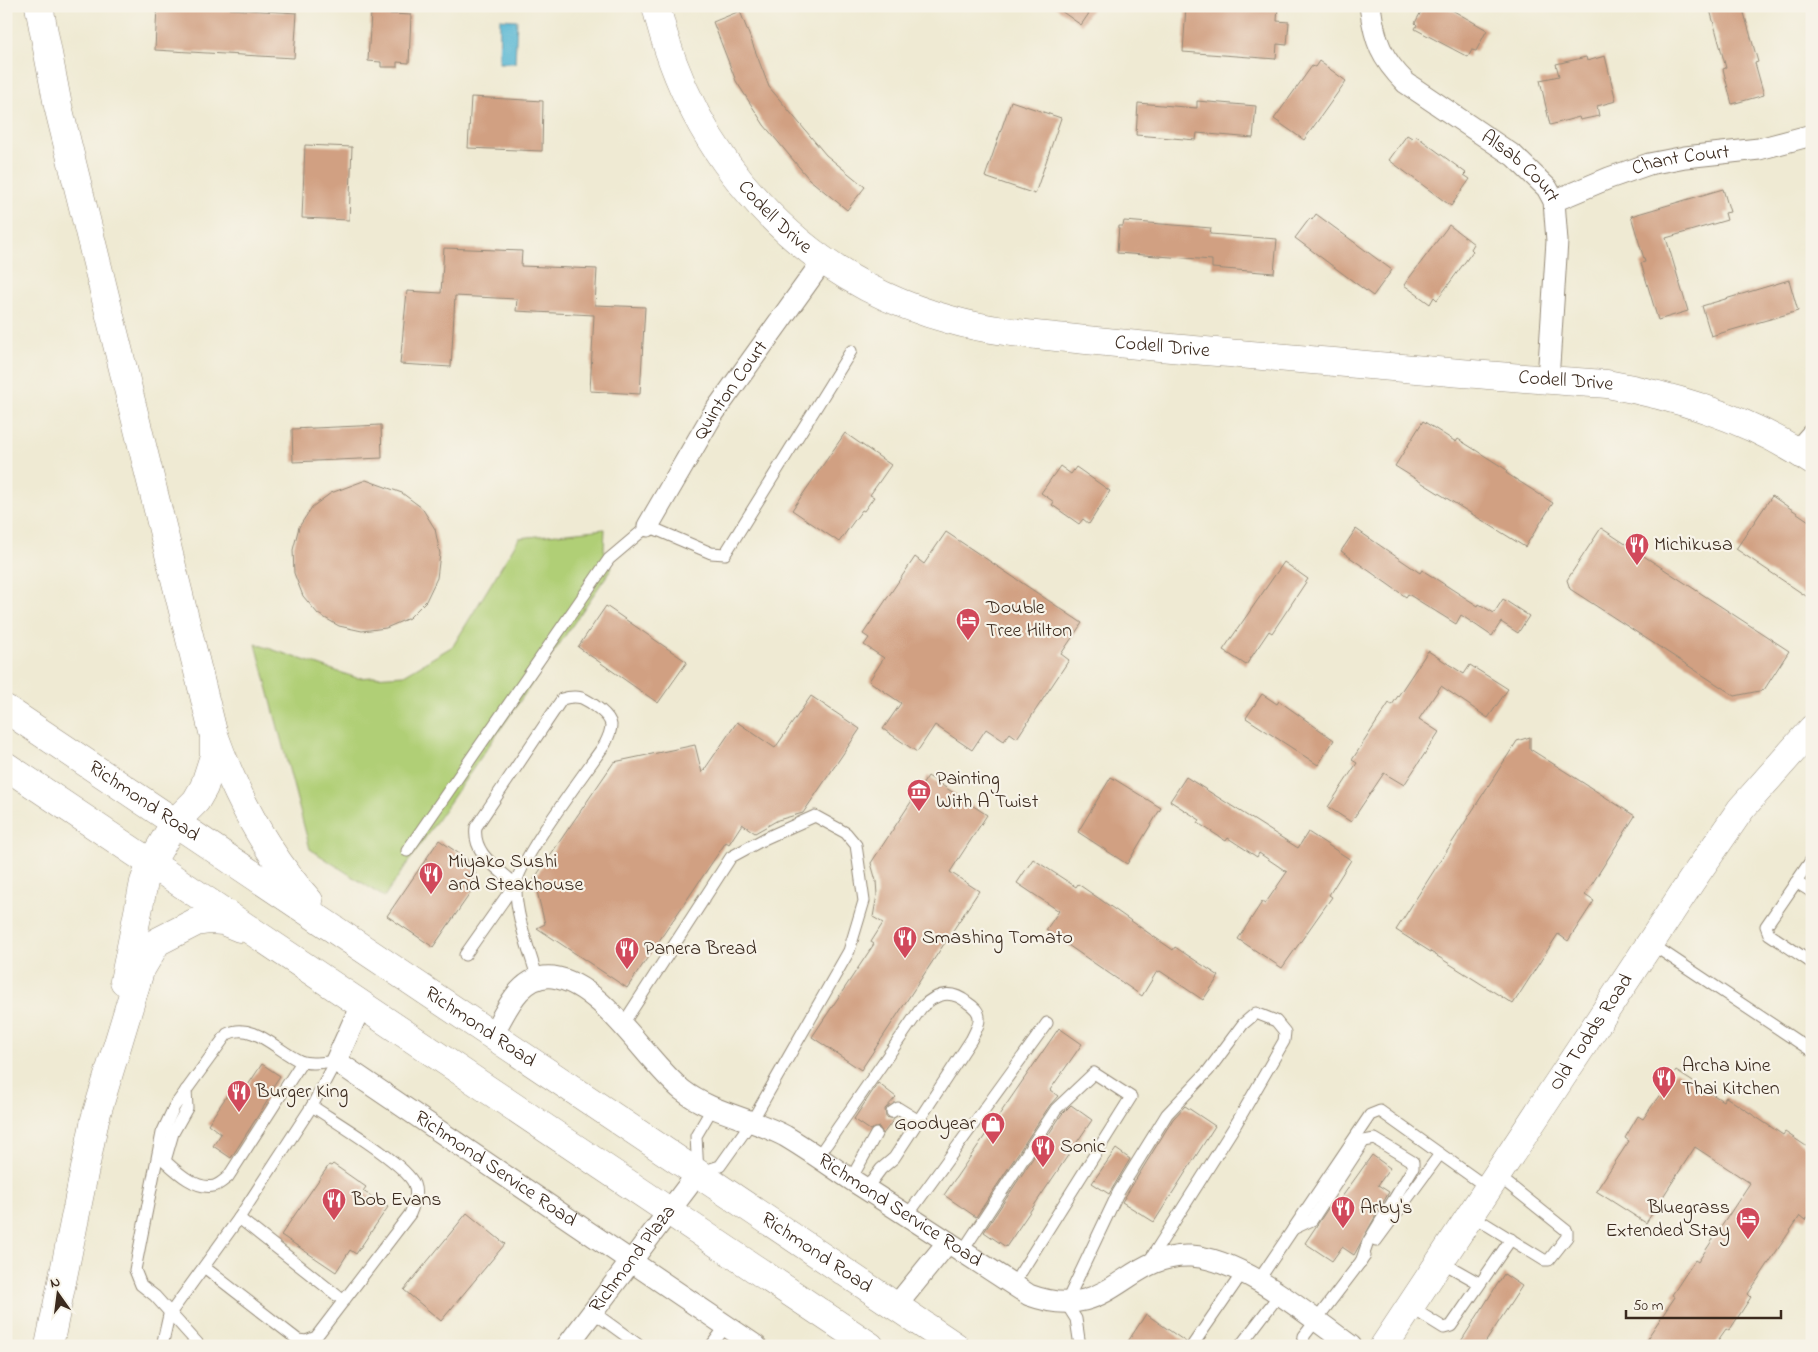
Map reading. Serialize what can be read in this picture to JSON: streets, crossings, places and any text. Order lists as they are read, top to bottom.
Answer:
{
  "streets": {
    "main road": ["Codell Drive", "Richmond Road", "Old Todds Road"],
    "street": [
      "Chant Court",
      "Alsab Court",
      "Quinton Court",
      "Richmond Service Road",
      "Richmond Plaza"
    ]
  },
  "crossings": [
    ["Chant Court", "Alsab Court"],
    ["Alsab Court", "Codell Drive"],
    ["Codell Drive", "Quinton Court"],
    ["Richmond Road", "Richmond Plaza"],
    ["Richmond Service Road", "Richmond Plaza"]
  ],
  "places": {
    "restaurant": [
      "Michikusa",
      "Miyako Sushi and Steakhouse",
      "Smashing Tomato",
      "Panera Bread",
      "Archa Nine Thai Kitchen",
      "Burger King",
      "Sonic",
      "Bob Evans",
      "Arby's"
    ],
    "hotel": ["Double Tree Hilton", "Bluegrass Extended Stay"],
    "museum": ["Painting With A Twist"],
    "shop": ["Goodyear"]
  },
  "scale_bar": "50 m",
  "north": "top"
}
